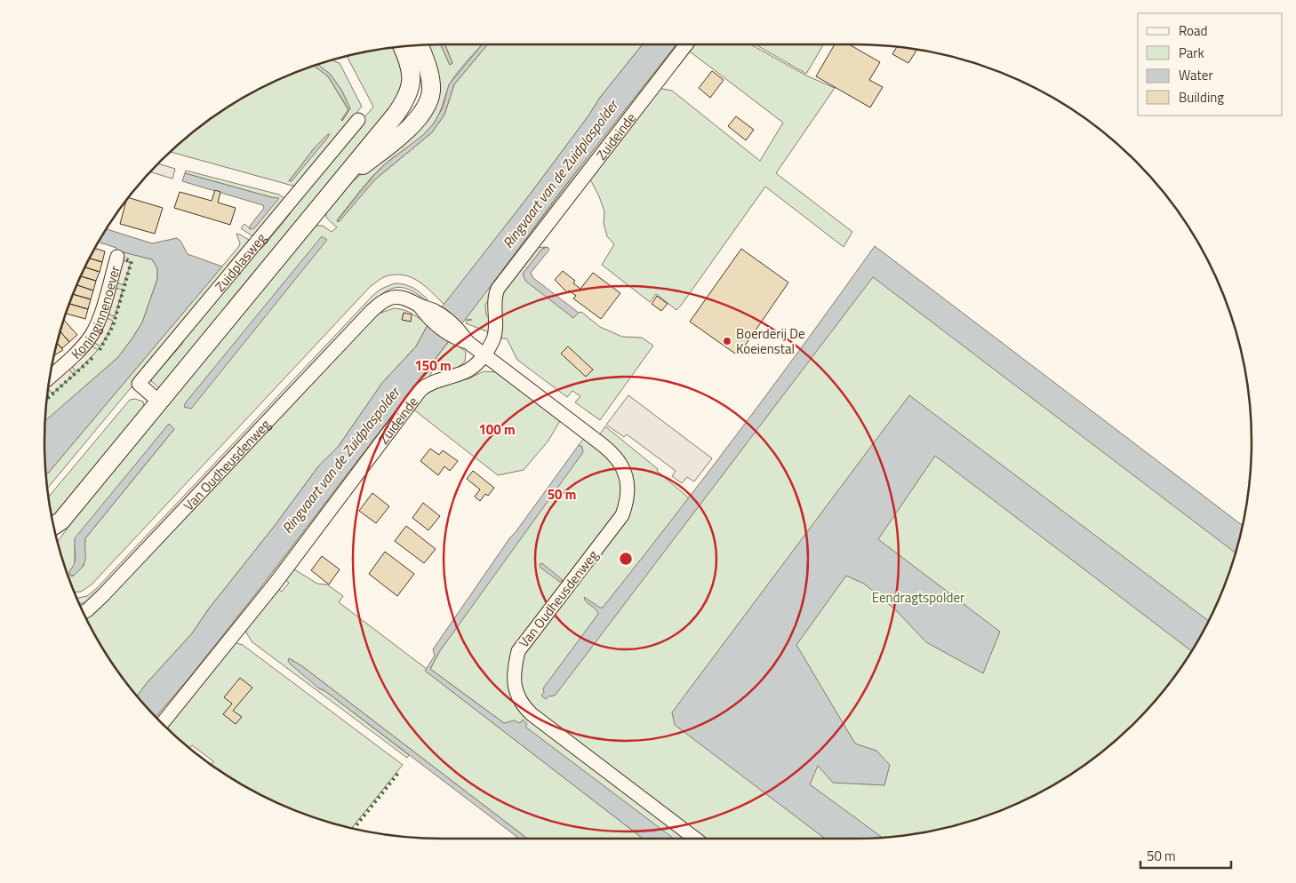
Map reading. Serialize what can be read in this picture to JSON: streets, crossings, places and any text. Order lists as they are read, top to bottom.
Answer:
{
  "streets": {
    "main road": ["Zuidplasweg"],
    "street": ["Zuideinde", "Koninginnenoever", "Van Oudheusdenweg"]
  },
  "crossings": [
    ["Zuideinde", "Van Oudheusdenweg"]
  ],
  "water": ["Ringvaart van de Zuidplaspolder"],
  "parks": ["Eendragtspolder"],
  "places": ["Boerderij De Koeienstal"],
  "legend": [
    "Road",
    "Park",
    "Water",
    "Building"
  ],
  "scale_bar": "50 m",
  "rings": ["150 m", "100 m", "50 m"]
}
